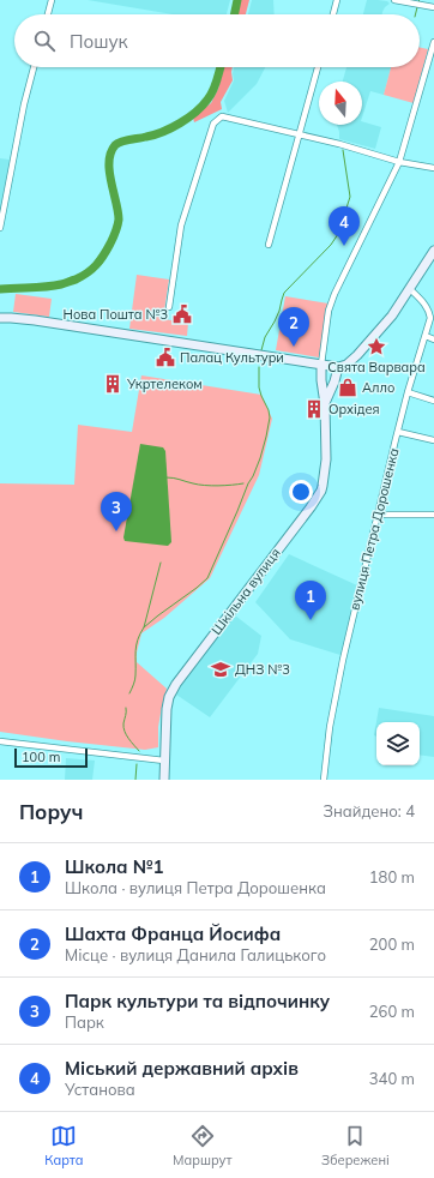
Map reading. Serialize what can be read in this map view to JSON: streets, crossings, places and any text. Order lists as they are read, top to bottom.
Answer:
{
  "streets": {
    "street": ["вулиця Петра Дорошенка", "Шкільна вулиця"]
  },
  "places": {
    "public building": ["Нова Пошта №3", "Палац Культури"],
    "place": ["Свята Варвара"],
    "building": ["Укртелеком", "Орхідея"],
    "shop": ["Алло"],
    "school or university": ["ДНЗ №3"]
  },
  "scale_bar": "100 m",
  "north": "top",
  "page": {
    "search": "Пошук",
    "pins": [
      "4",
      "2",
      "3",
      "1"
    ],
    "scale": "100 m",
    "heading": ["Поруч", "Знайдено: 4"],
    "list": [
      {
        "mark": "1",
        "name": "Школа №1",
        "note": "Школа · вулиця Петра Дорошенка",
        "value": "180 m"
      },
      {
        "mark": "2",
        "name": "Шахта Франца Йосифа",
        "note": "Місце · вулиця Данила Галицького",
        "value": "200 m"
      },
      {
        "mark": "3",
        "name": "Парк культури та відпочинку",
        "note": "Парк",
        "value": "260 m"
      },
      {
        "mark": "4",
        "name": "Міський державний архів",
        "note": "Установа",
        "value": "340 m"
      }
    ],
    "nav": ["Карта", "Маршрут", "Збережені"]
  }
}
